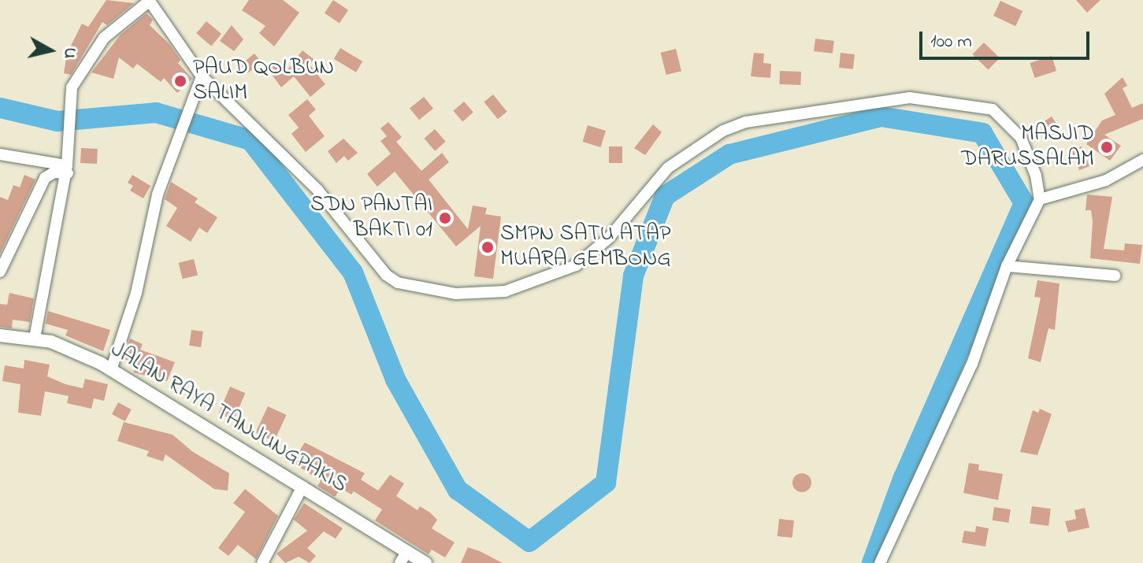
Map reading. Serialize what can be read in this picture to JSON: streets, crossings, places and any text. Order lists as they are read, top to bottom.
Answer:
{
  "streets": {
    "street": ["JALAN RAYA TANJUNGPAKIS"]
  },
  "places": [
    "PAUD QOLBUN SALIM",
    "MASJID DARUSSALAM",
    "SDN PANTAI BAKTI 01",
    "SMPN SATU ATAP MUARA GEMBONG"
  ],
  "scale_bar": "100 m",
  "north": "right"
}
